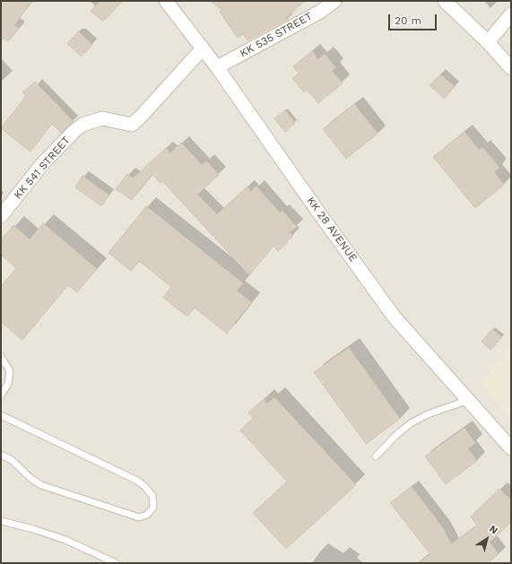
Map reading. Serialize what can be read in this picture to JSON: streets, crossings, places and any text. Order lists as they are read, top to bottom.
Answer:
{
  "streets": {
    "street": ["KK 535 STREET", "KK 541 STREET", "KK 28 AVENUE"]
  },
  "crossings": [
    ["KK 535 STREET", "KK 28 AVENUE"],
    ["KK 541 STREET", "KK 28 AVENUE"]
  ],
  "scale_bar": "20 m",
  "north": "top right"
}
